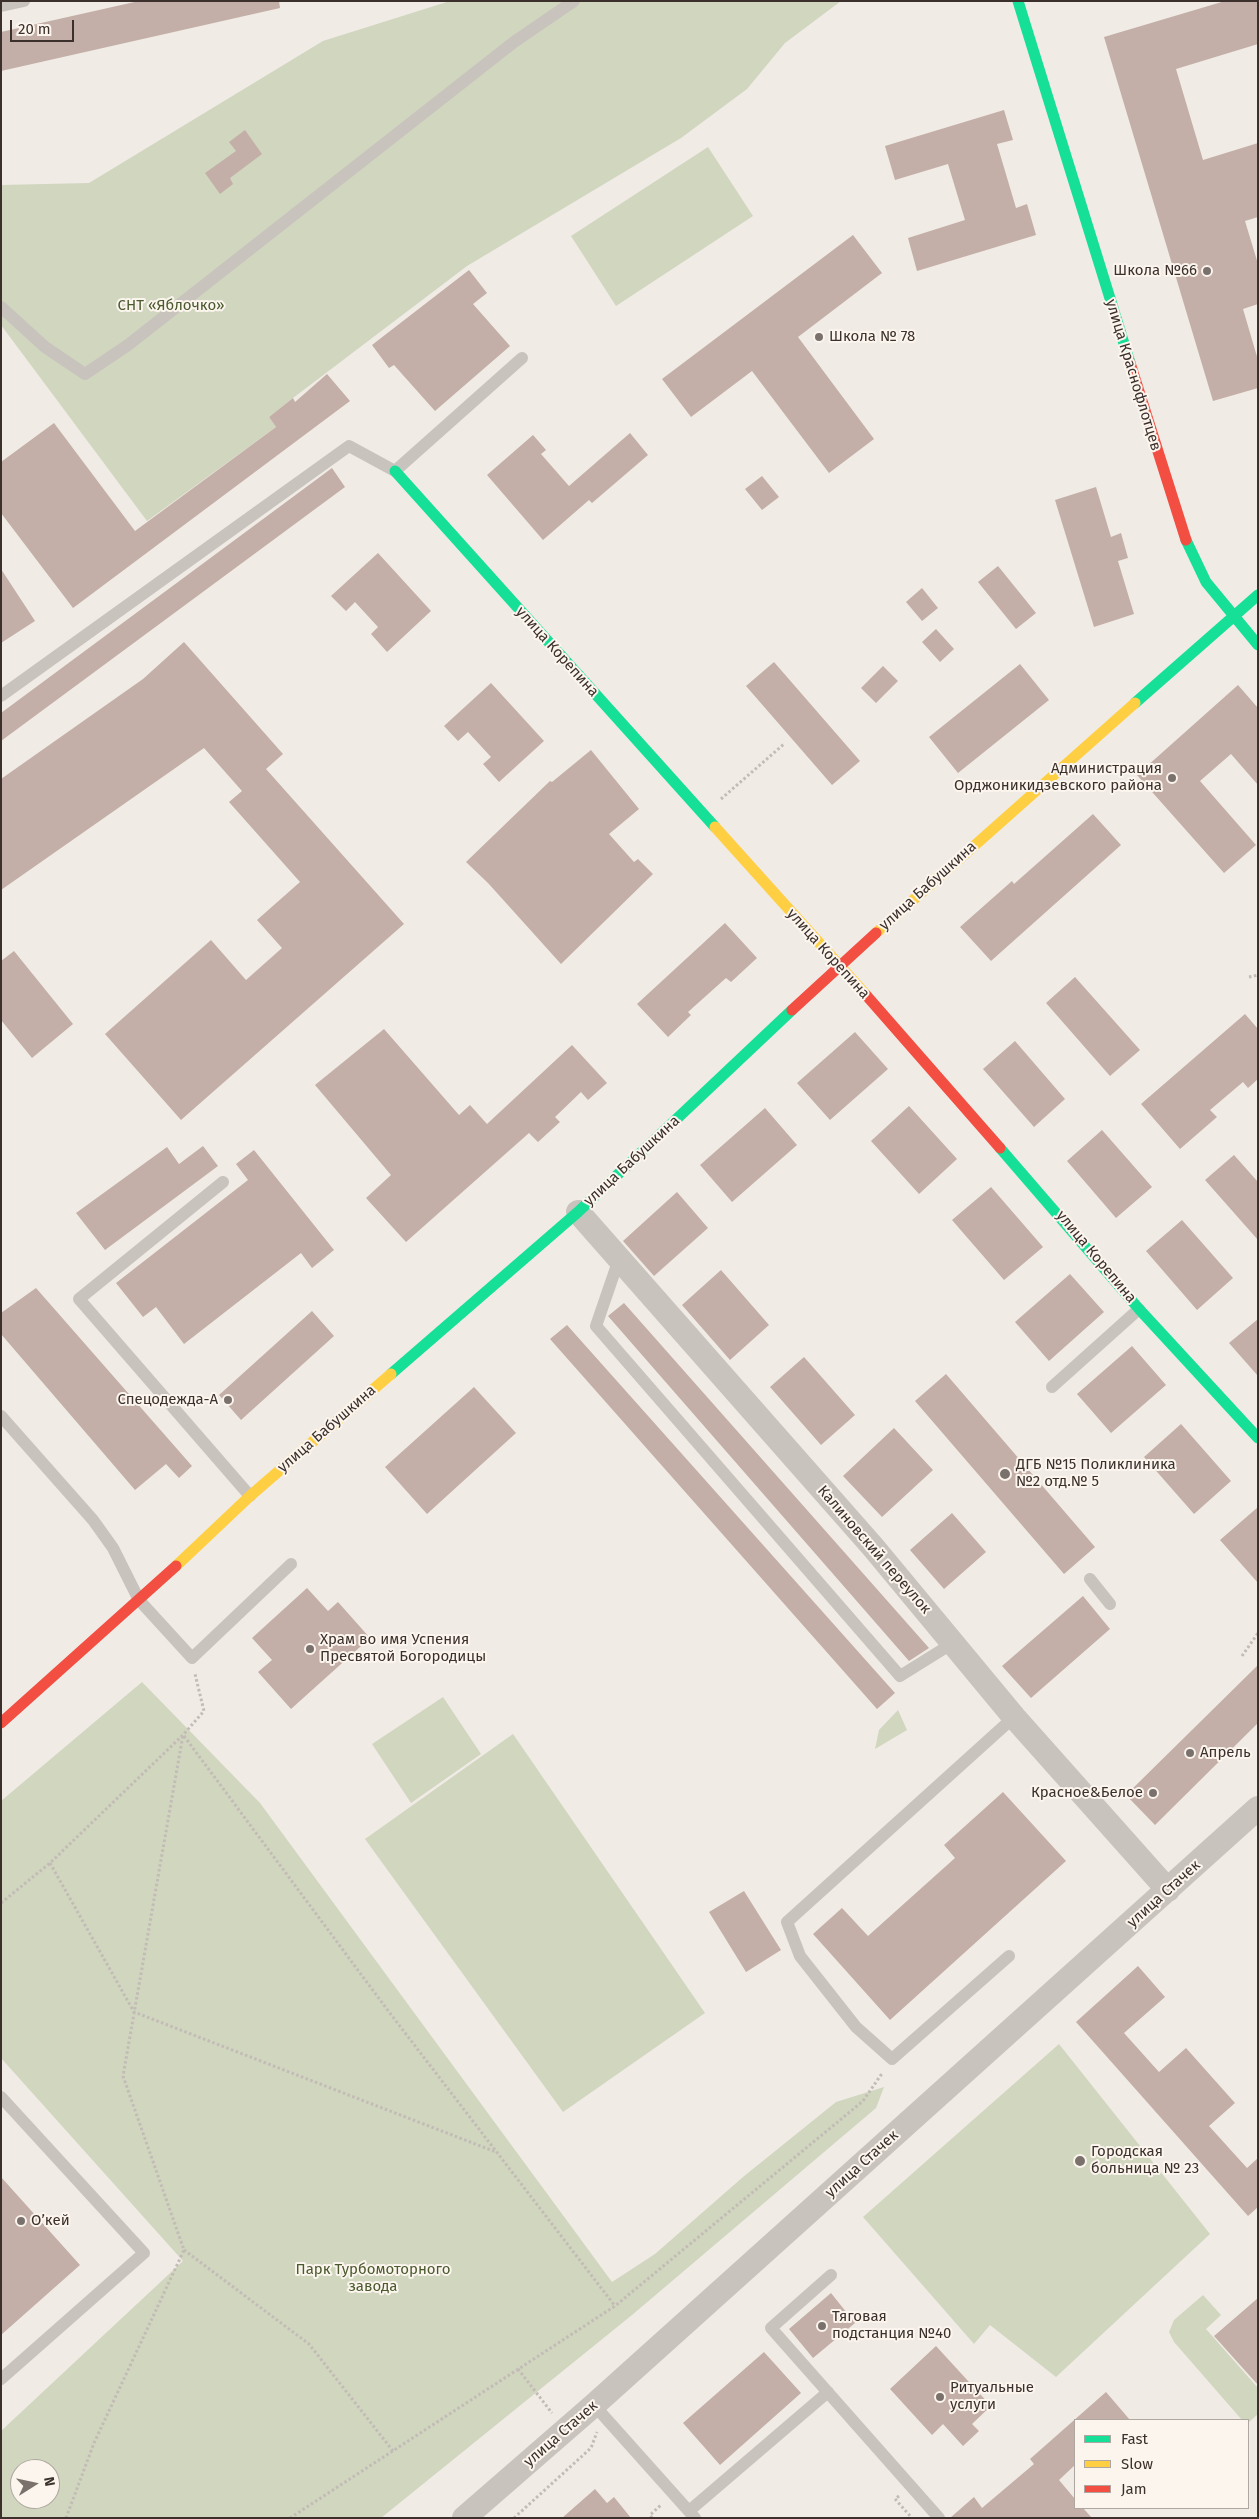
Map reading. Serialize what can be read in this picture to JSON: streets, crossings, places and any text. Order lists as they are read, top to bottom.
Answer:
{
  "streets": {
    "street": [
      "улица Краснофлотцев",
      "улица Корепина",
      "улица Бабушкина",
      "Калиновский переулок",
      "улица Стачек"
    ]
  },
  "crossings": [
    ["улица Краснофлотцев", "улица Бабушкина"],
    ["улица Корепина", "улица Бабушкина"],
    ["улица Бабушкина", "Калиновский переулок"],
    ["Калиновский переулок", "улица Стачек"]
  ],
  "parks": ["СНТ «Яблочко»", "Парк Турбомоторного завода"],
  "places": [
    "Школа №66",
    "Школа № 78",
    "Администрация Орджоникидзевского района",
    "Спецодежда-А",
    "ДГБ №15 Поликлиника №2 отд.№ 5",
    "Храм во имя Успения Пресвятой Богородицы",
    "Апрель",
    "Красное&Белое",
    "Городская больница № 23",
    "О’кей",
    "Тяговая подстанция №40",
    "Ритуальные услуги"
  ],
  "legend": ["Fast", "Slow", "Jam"],
  "scale_bar": "20 m",
  "north": "right"
}
